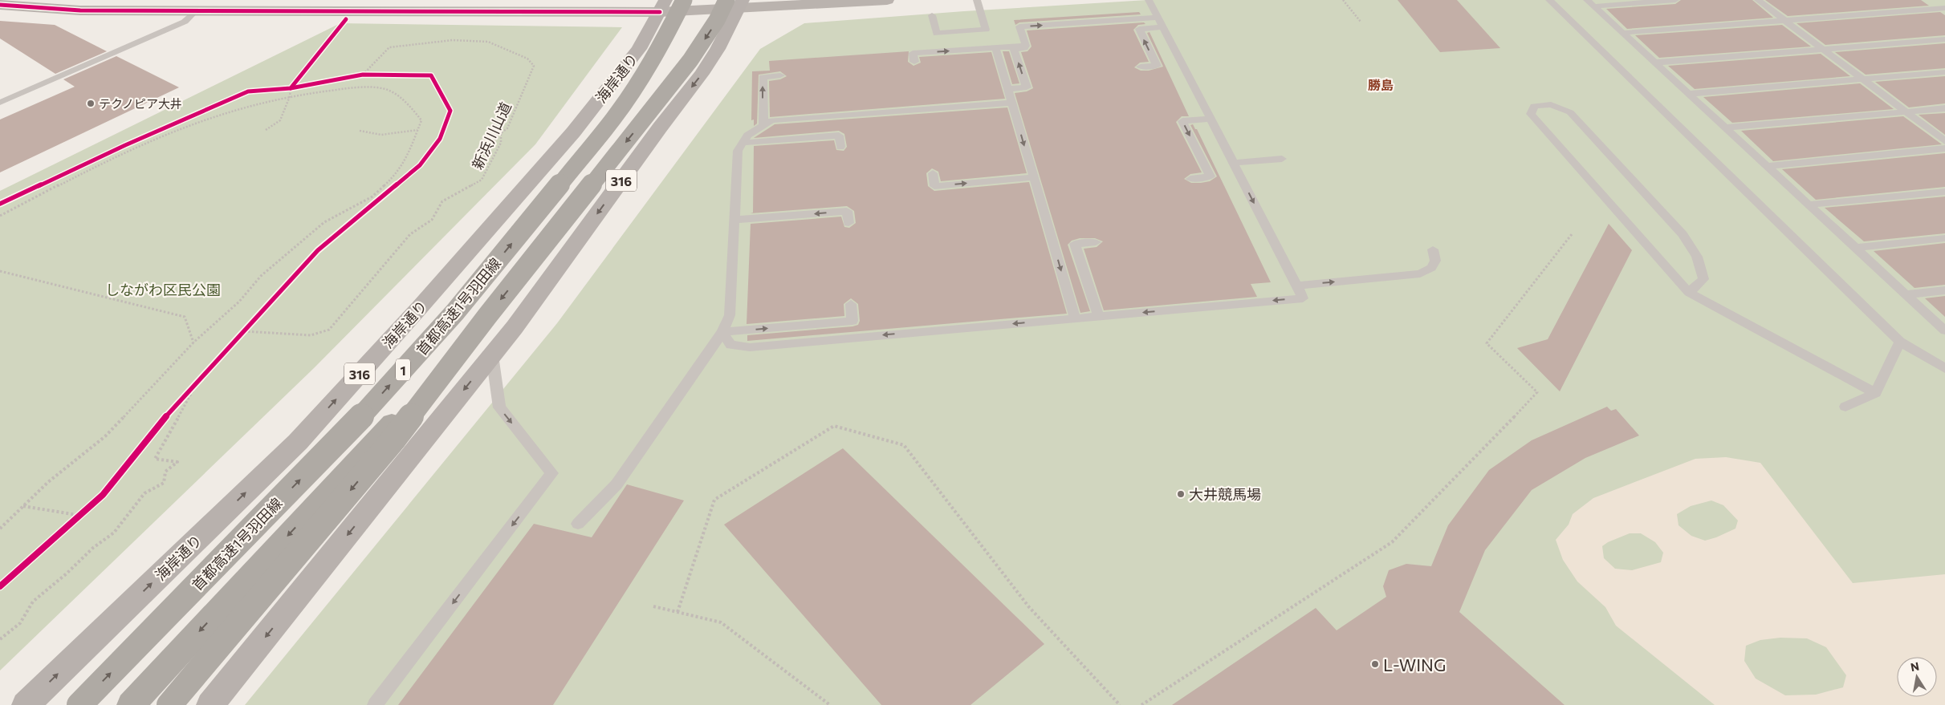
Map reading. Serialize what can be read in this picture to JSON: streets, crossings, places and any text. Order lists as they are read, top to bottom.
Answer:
{
  "streets": {
    "highway": ["首都高速1号羽田線", "1"],
    "main road": ["海岸通り", "316"],
    "path": ["新浜川山道"]
  },
  "crossings": [
    ["316", "首都高速1号羽田線"]
  ],
  "districts": ["勝島"],
  "parks": ["しながわ区民公園"],
  "places": ["テクノピア大井", "大井競馬場", "L-WING"],
  "north": "top"
}
